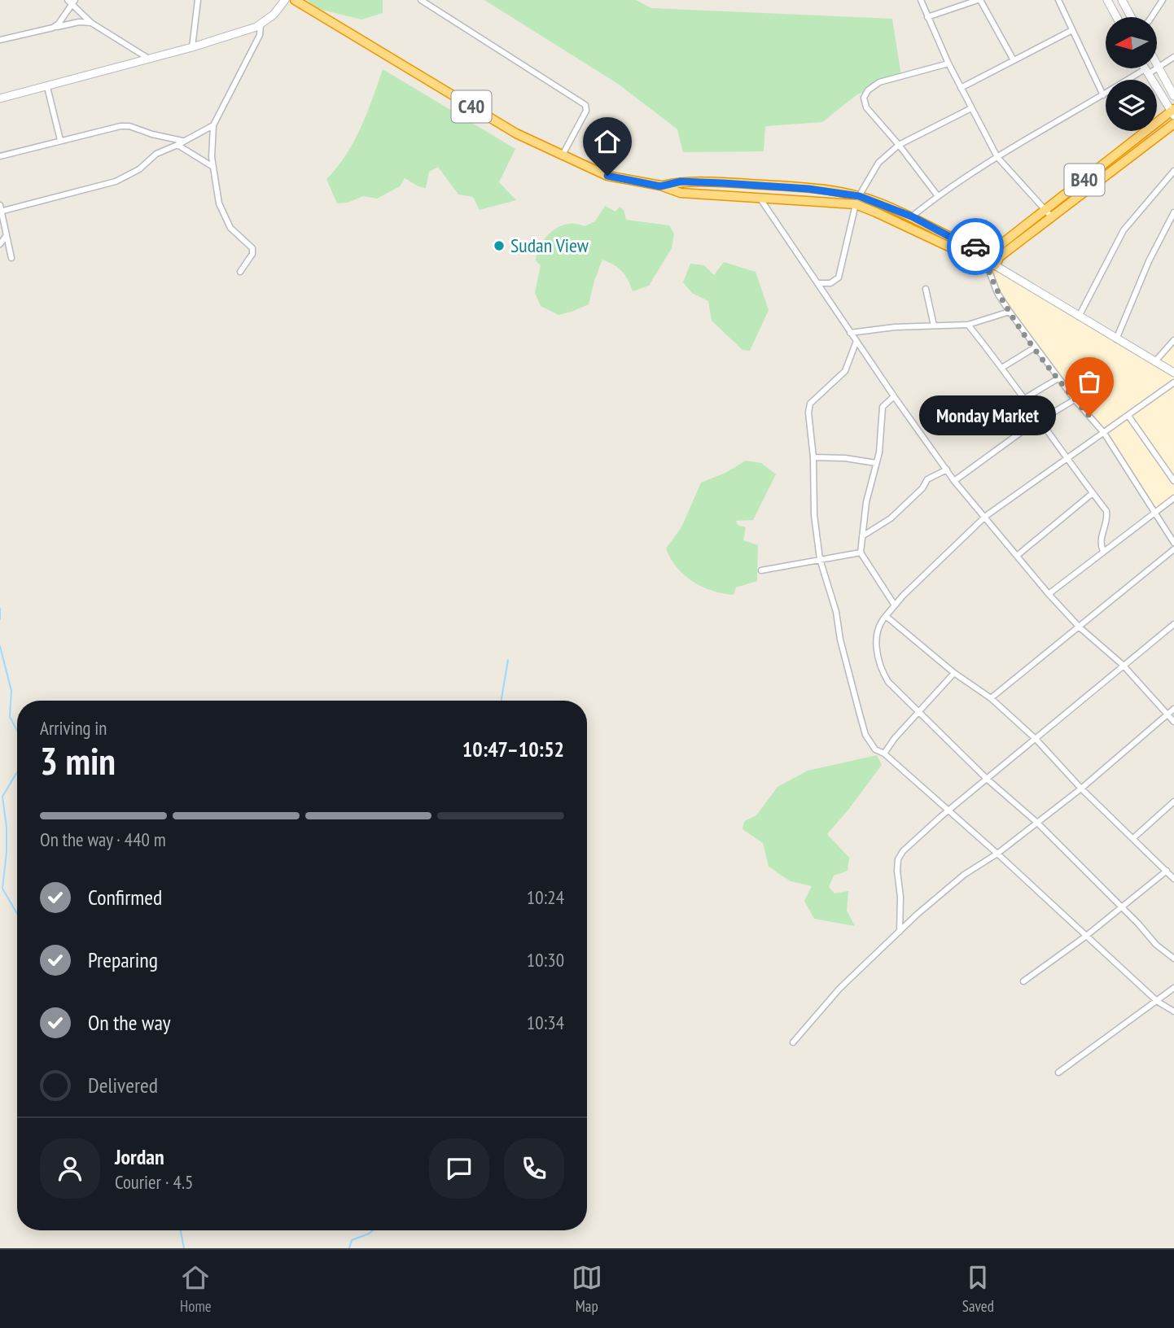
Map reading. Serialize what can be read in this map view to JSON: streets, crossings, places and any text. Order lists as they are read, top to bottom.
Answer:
{
  "streets": {
    "highway": ["C40", "B40"]
  },
  "places": ["Sudan View", "Monday Market"],
  "north": "left",
  "page": {
    "bubble": "Monday Market",
    "heading": ["3 min", "Arriving in", "10:47–10:52"],
    "panel": ["Jordan", "Courier · 4.5"],
    "bar": "On the way · 440 m",
    "list": [
      ["Confirmed", "10:24"],
      ["Preparing", "10:30"],
      ["On the way", "10:34"],
      "Delivered"
    ],
    "tabs": ["Home", "Map", "Saved"]
  }
}
